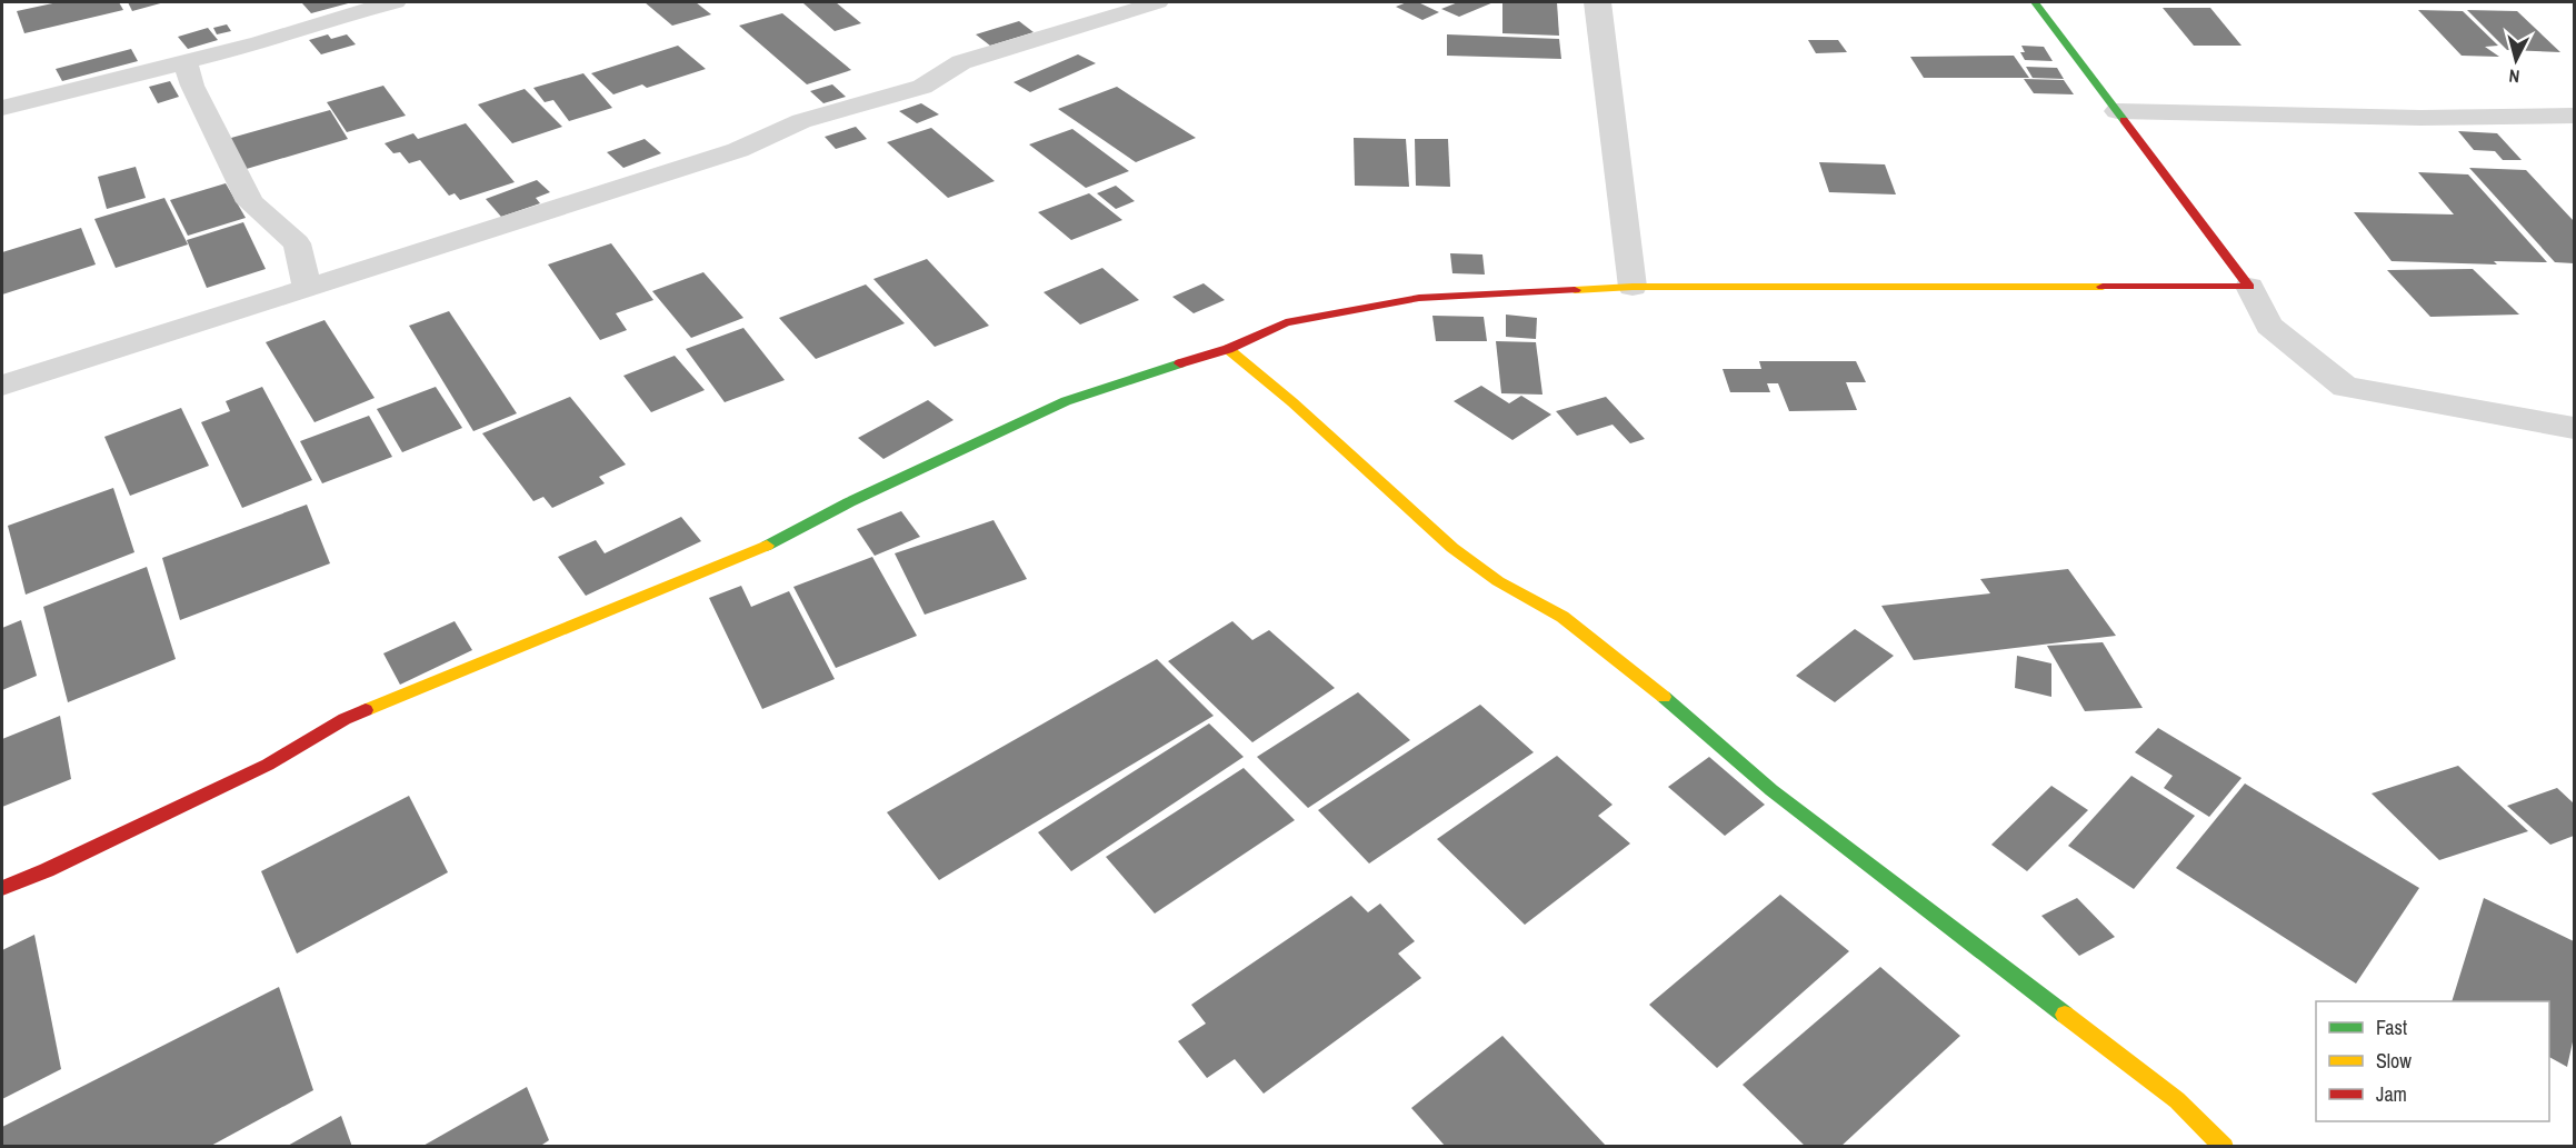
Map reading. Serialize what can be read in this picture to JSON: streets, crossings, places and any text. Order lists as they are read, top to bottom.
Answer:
{
  "legend": ["Fast", "Slow", "Jam"],
  "north": "bottom"
}
